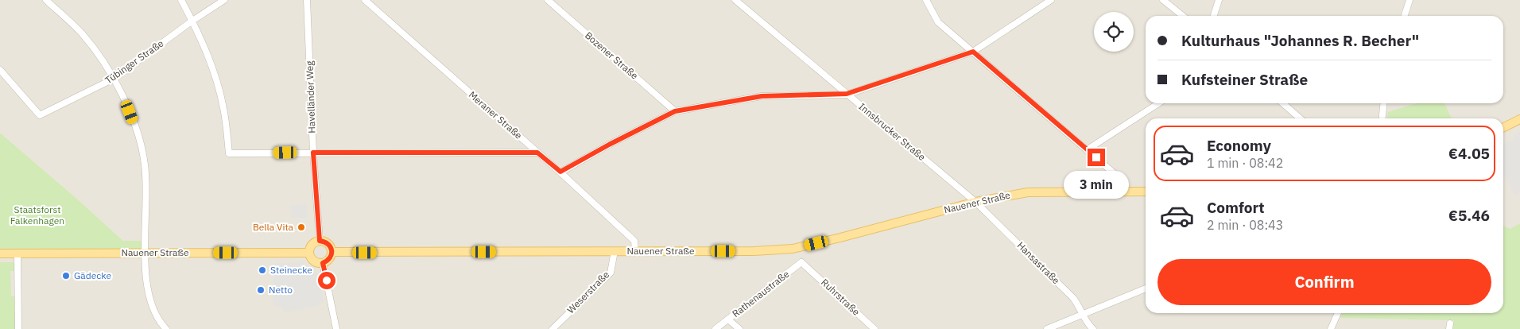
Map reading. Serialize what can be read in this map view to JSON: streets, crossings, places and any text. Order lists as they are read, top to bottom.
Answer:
{
  "streets": {
    "main road": ["Nauener Straße"],
    "street": [
      "Bozener Straße",
      "Tübinger Straße",
      "Havelländer Weg",
      "Meraner Straße",
      "Innsbrucker Straße",
      "Hansastraße",
      "Weserstraße",
      "Rathenaustraße",
      "Ruhrstraße"
    ]
  },
  "crossings": [
    ["Havelländer Weg", "Nauener Straße"],
    ["Meraner Straße", "Nauener Straße"],
    ["Innsbrucker Straße", "Nauener Straße"],
    ["Innsbrucker Straße", "Hansastraße"],
    ["Nauener Straße", "Hansastraße"],
    ["Nauener Straße", "Weserstraße"],
    ["Rathenaustraße", "Ruhrstraße"]
  ],
  "parks": ["Staatsforst Falkenhagen"],
  "places": [
    "Bella Vita",
    "Steinecke",
    "Gädecke",
    "Netto"
  ],
  "page": {
    "banner": ["Kulturhaus \"Johannes R. Becher\"", "Kufsteiner Straße"],
    "list": [
      {
        "name": "Economy",
        "note": "1 min · 08:42",
        "value": "€4.05"
      },
      {
        "name": "Comfort",
        "note": "2 min · 08:43",
        "value": "€5.46"
      }
    ],
    "bubble": "3 min",
    "buttons": "Confirm"
  }
}
